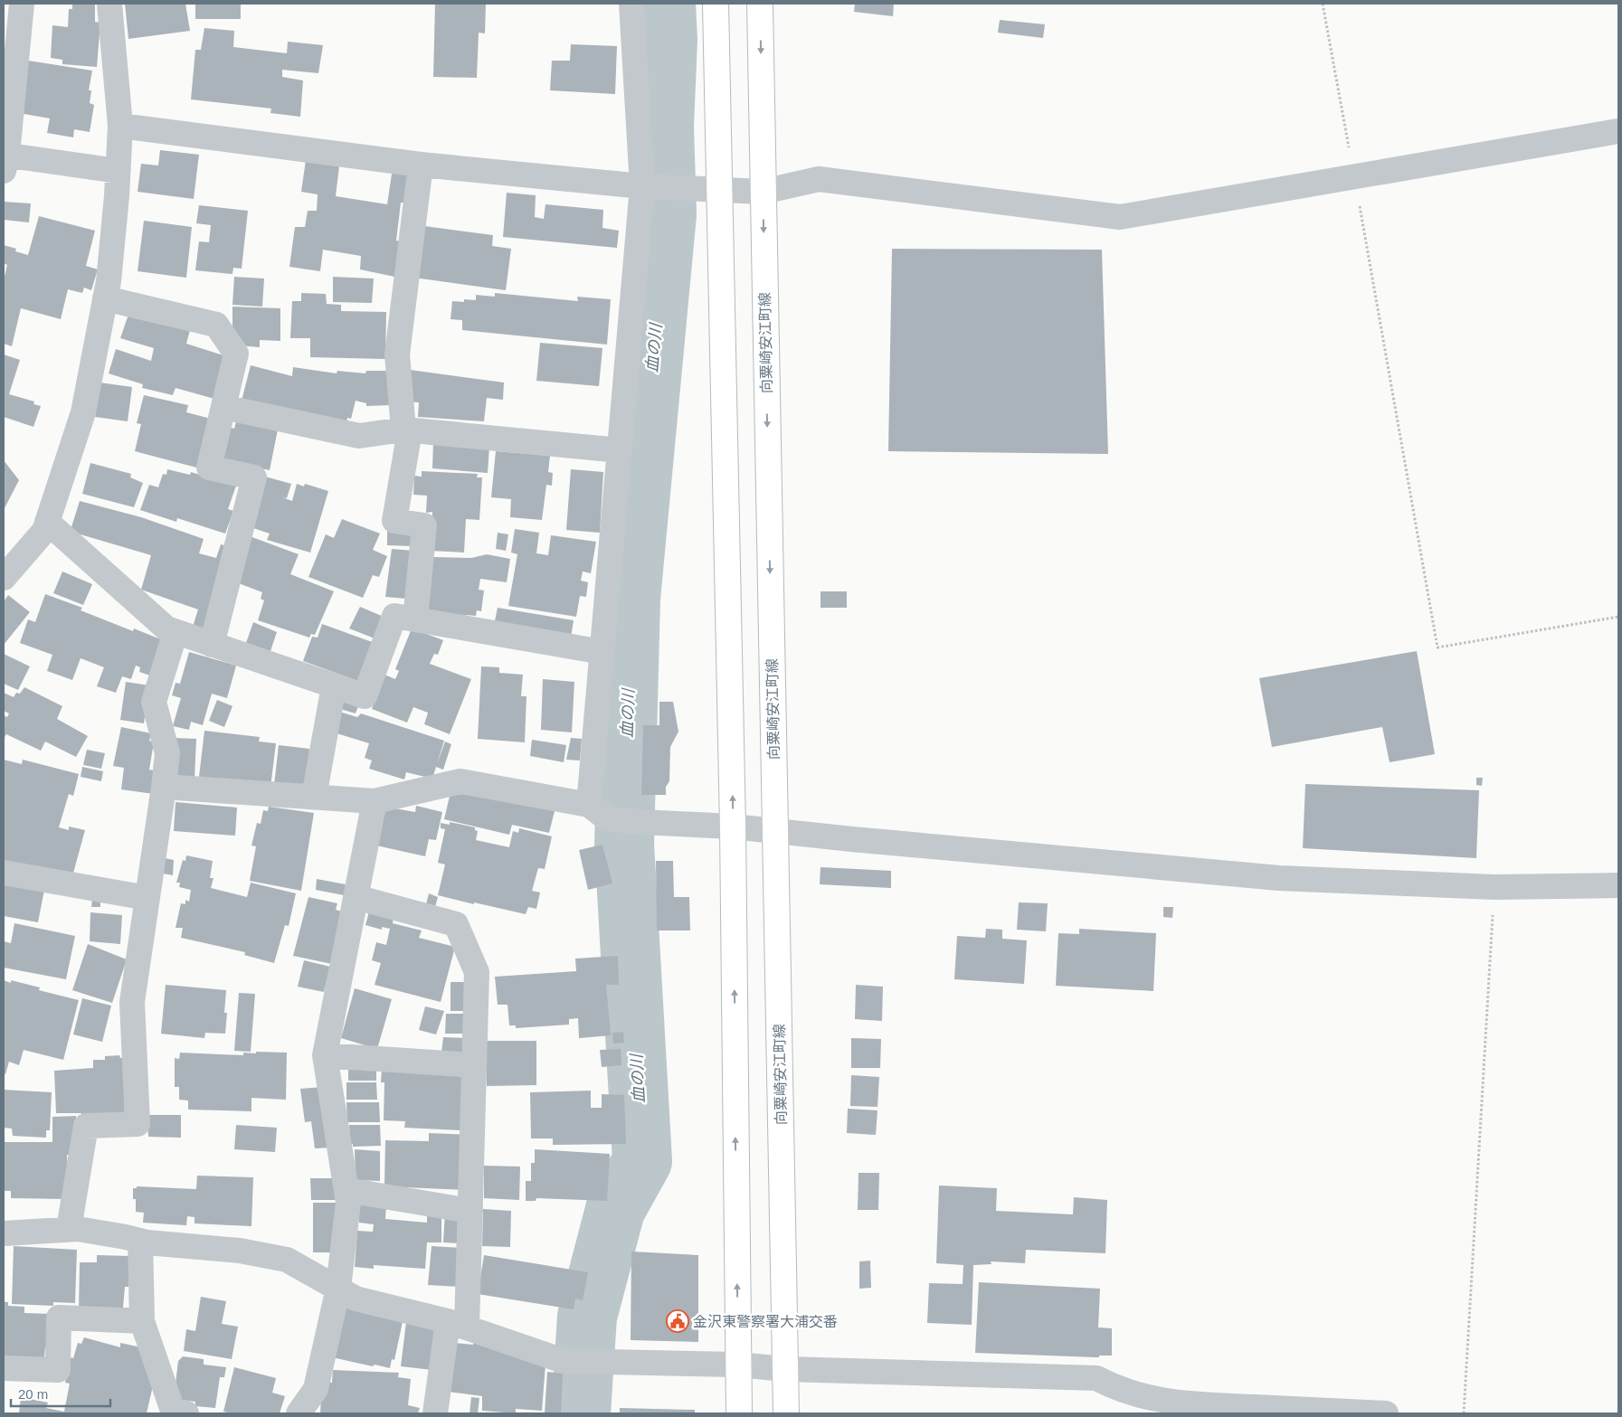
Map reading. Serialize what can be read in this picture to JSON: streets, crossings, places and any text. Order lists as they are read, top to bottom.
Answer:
{
  "streets": {
    "main road": ["向粟崎安江町線"]
  },
  "water": ["血の川"],
  "places": {
    "public building": ["金沢東警察署大浦交番"]
  },
  "scale_bar": "20 m"
}
